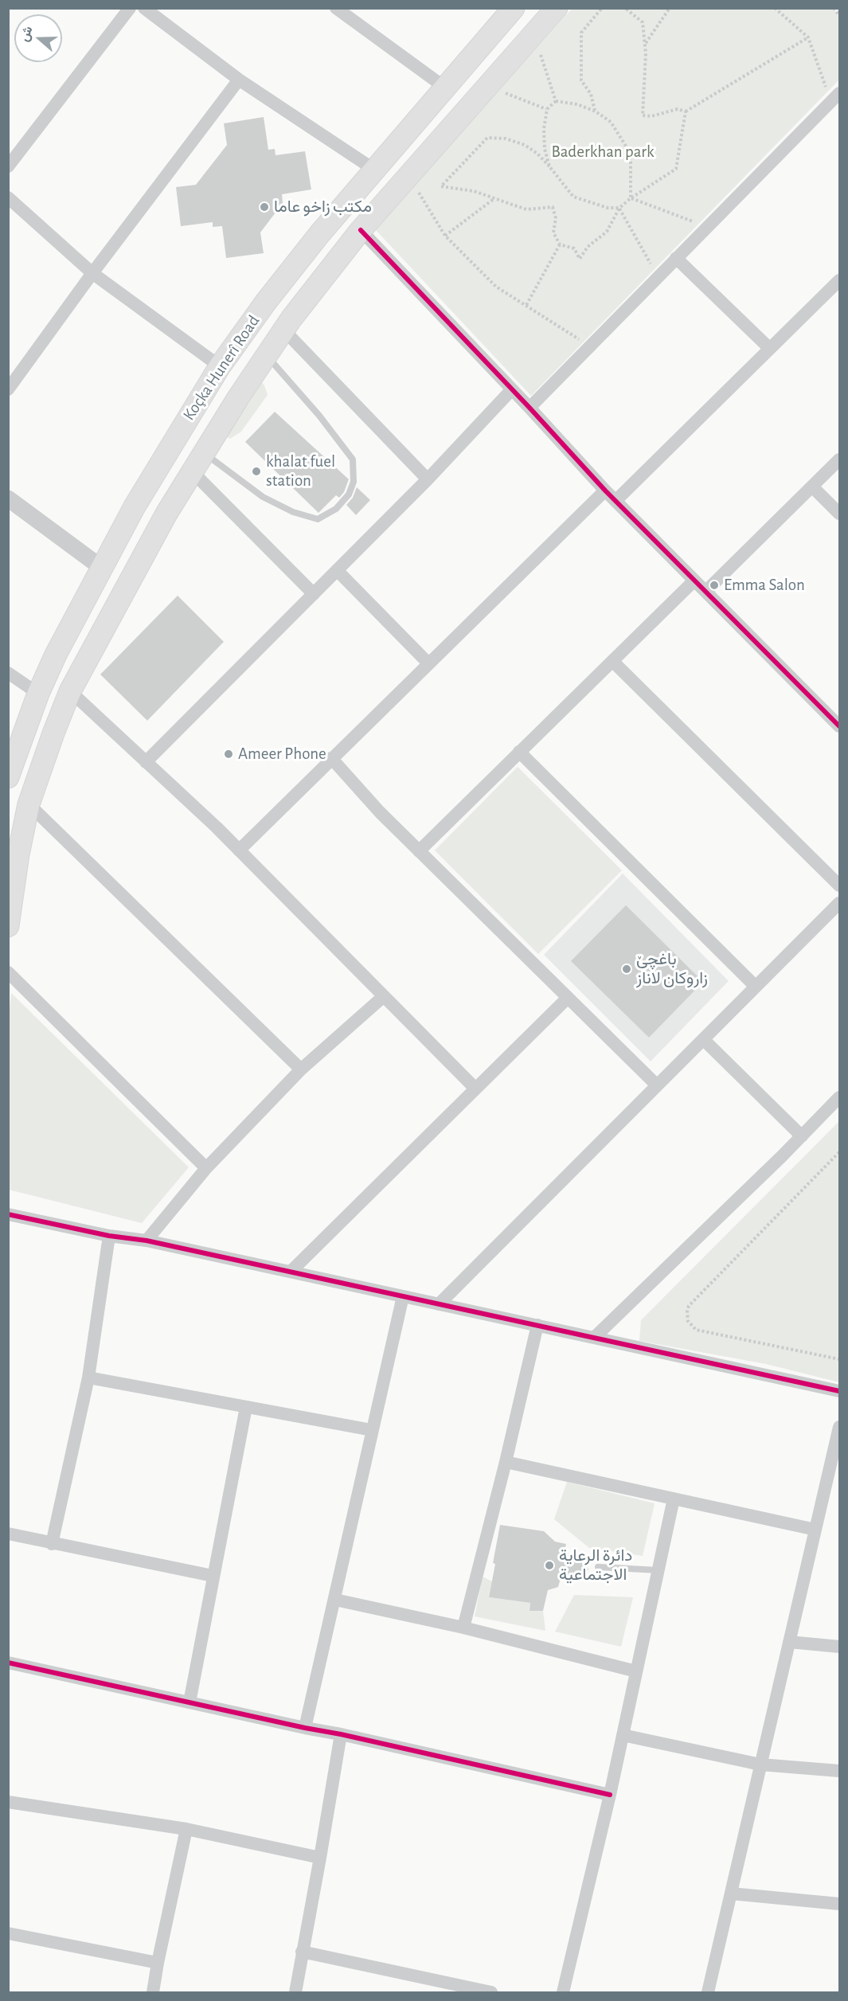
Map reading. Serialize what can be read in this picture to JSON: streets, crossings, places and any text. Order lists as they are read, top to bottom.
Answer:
{
  "streets": {
    "main road": ["Koçka Hunerî Road"]
  },
  "parks": ["Baderkhan park"],
  "places": [
    "مكتب زاخو عاما",
    "khalat fuel station",
    "Emma Salon",
    "Ameer Phone",
    "باغچێ زاروكان لاناز",
    "دائرة الرعاية الاجتماعية"
  ],
  "north": "left"
}
